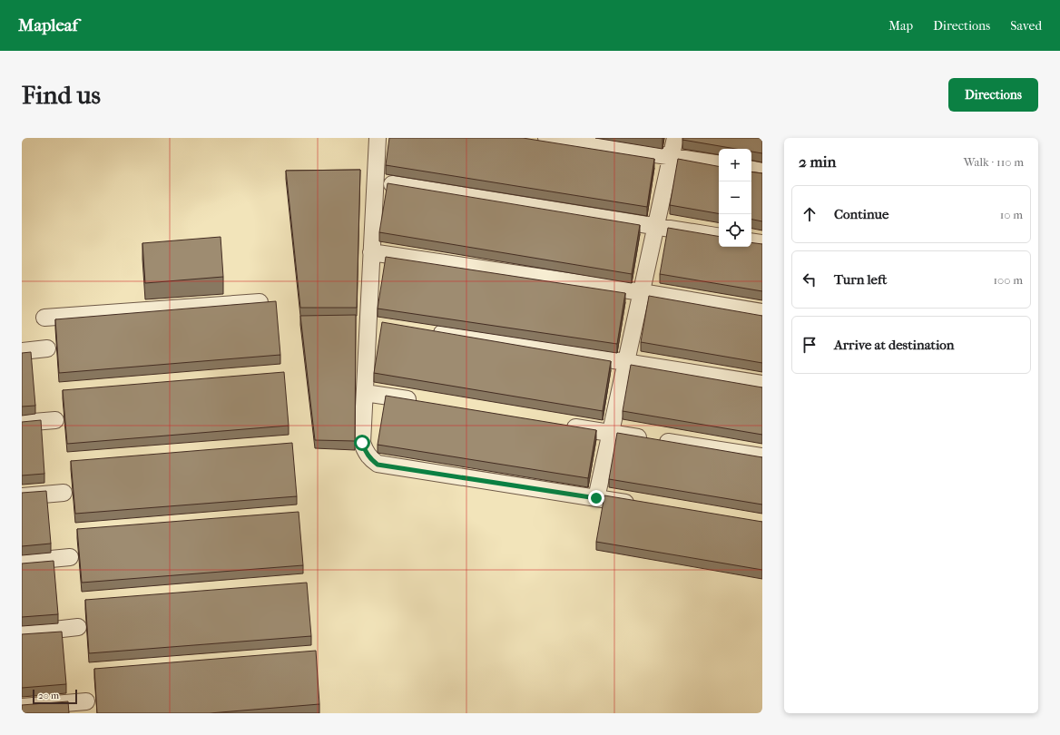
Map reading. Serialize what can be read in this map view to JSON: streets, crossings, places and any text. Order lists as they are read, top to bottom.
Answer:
{
  "scale_bar": "20 m",
  "page": {
    "header": "Mapleaf",
    "nav": ["Map", "Directions", "Saved"],
    "buttons": "Directions",
    "title": "Find us",
    "heading": ["2 min", "Walk · 110 m"],
    "map_buttons": ["+", "−"],
    "list": [
      ["Continue", "10 m"],
      ["Turn left", "100 m"],
      "Arrive at destination"
    ],
    "scale": "20 m"
  }
}
